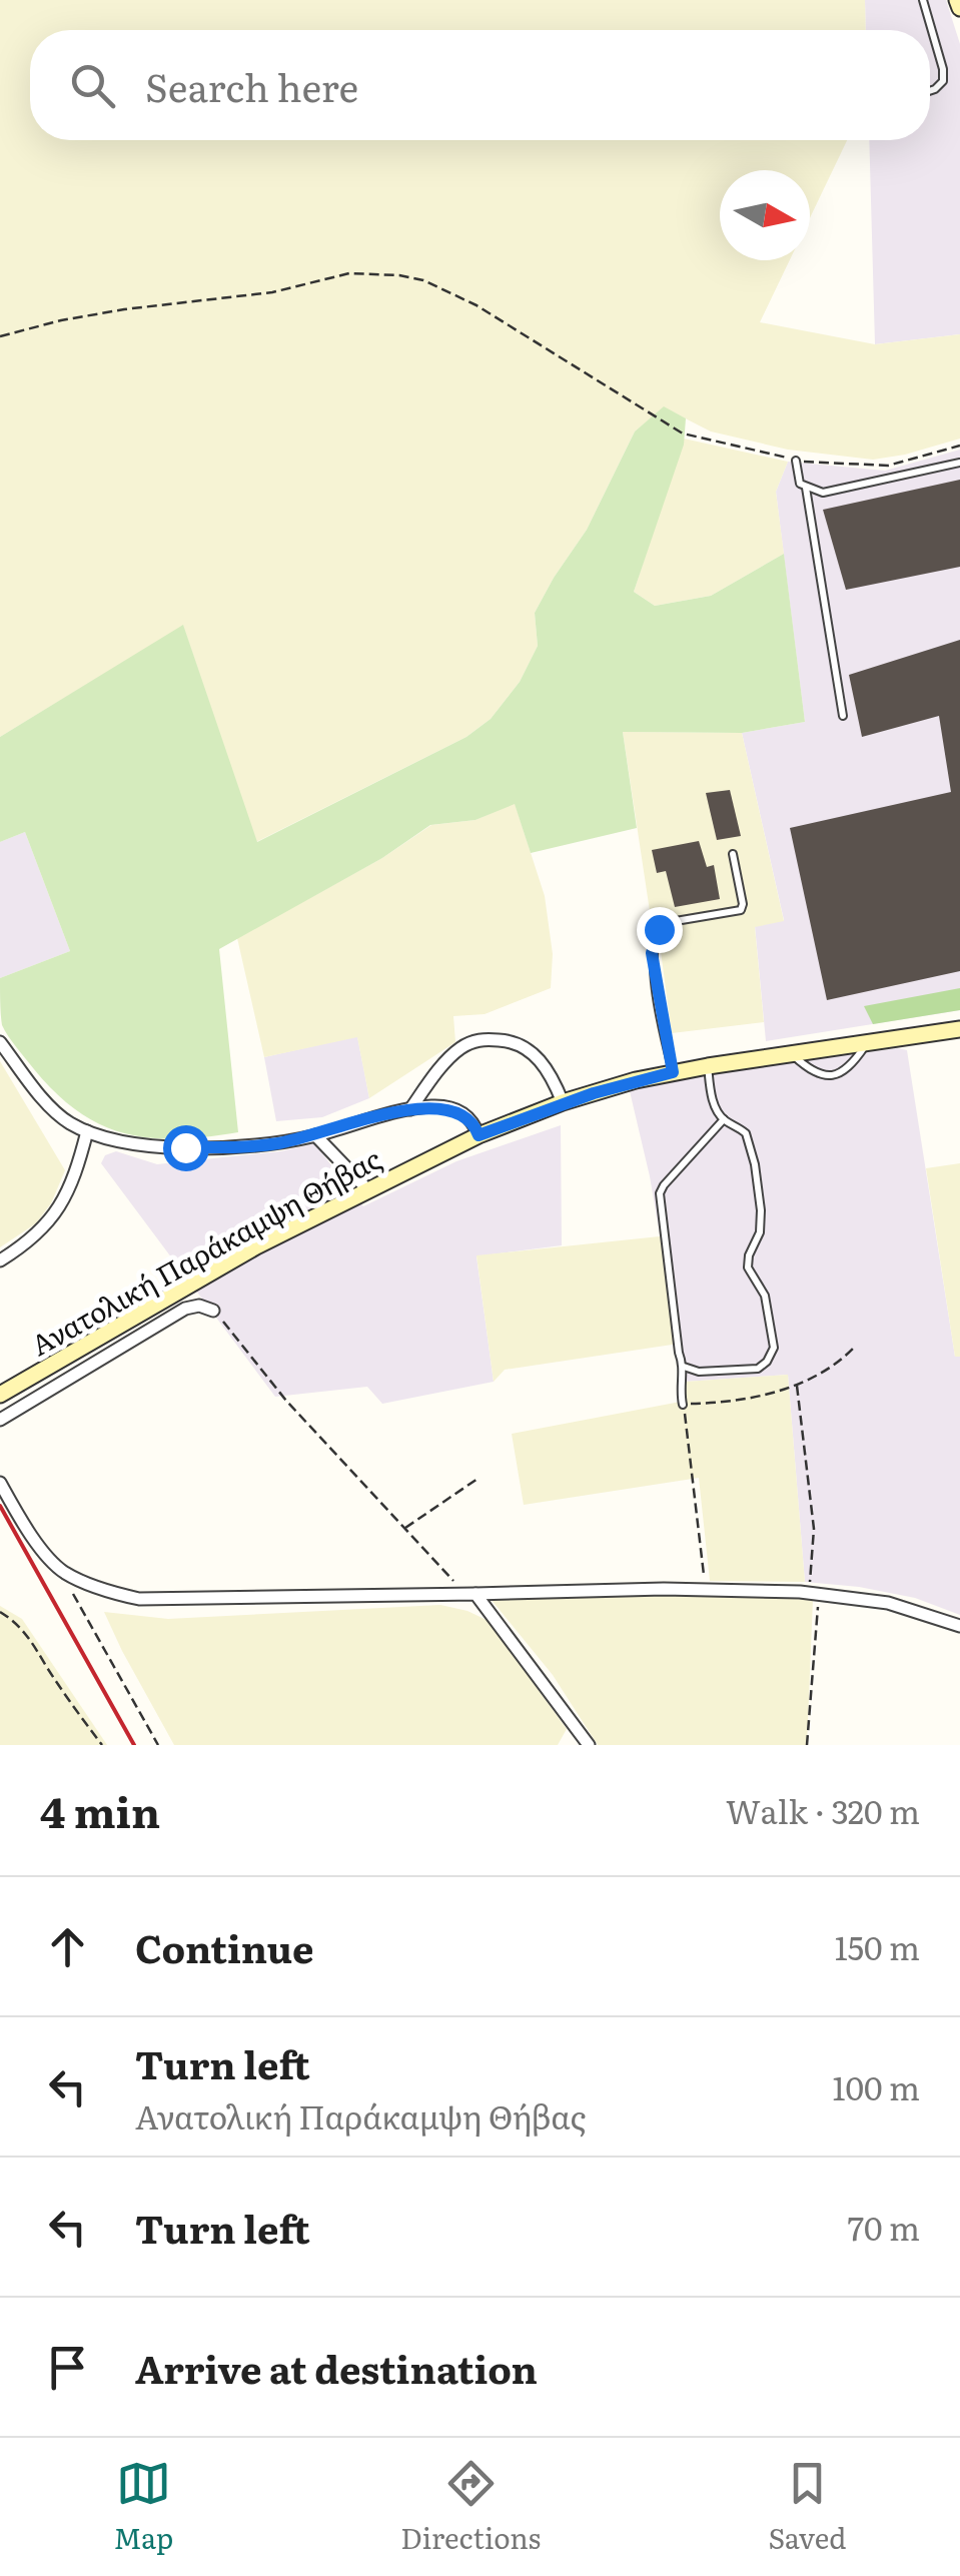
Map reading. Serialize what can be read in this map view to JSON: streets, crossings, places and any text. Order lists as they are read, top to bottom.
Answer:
{
  "streets": {
    "main road": ["Ανατολική Παράκαμψη Θήβας"]
  },
  "north": "right",
  "page": {
    "search": "Search here",
    "heading": ["4 min", "Walk · 320 m"],
    "list": [
      ["Continue", "150 m"],
      ["Turn left", "Ανατολική Παράκαμψη Θήβας", "100 m"],
      ["Turn left", "70 m"],
      "Arrive at destination"
    ],
    "nav": ["Map", "Directions", "Saved"]
  }
}
